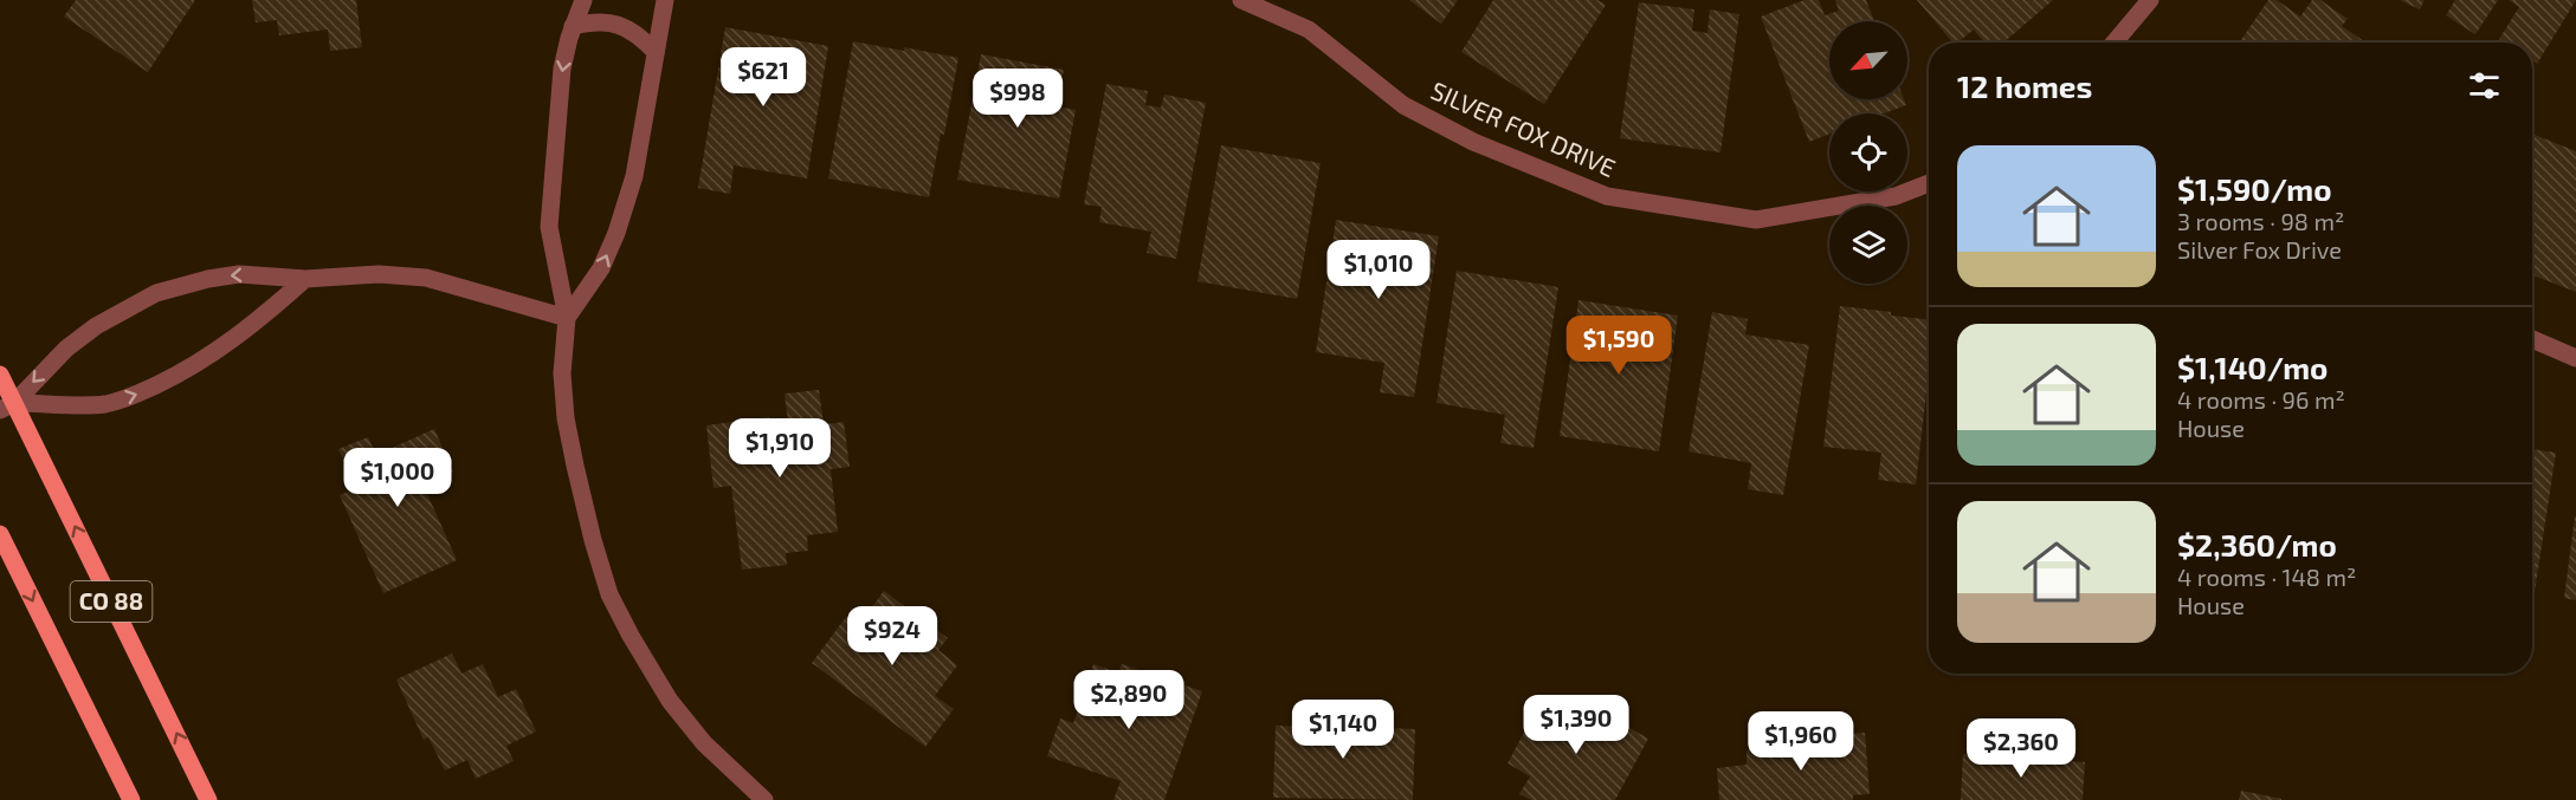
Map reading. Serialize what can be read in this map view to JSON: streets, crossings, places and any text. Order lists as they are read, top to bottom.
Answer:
{
  "streets": {
    "main road": ["CO 88"],
    "street": ["SILVER FOX DRIVE"]
  },
  "north": "bottom left",
  "page": {
    "heading": "12 homes",
    "price": [
      "$621",
      "$998",
      "$1,010",
      "$1,590",
      "$1,910",
      "$1,000",
      "$924",
      "$2,890",
      "$1,390",
      "$1,140",
      "$1,960",
      "$2,360"
    ],
    "list": [
      {
        "name": "$1,590/mo",
        "note": "3 rooms · 98 m² · Silver Fox Drive"
      },
      {
        "name": "$1,140/mo",
        "note": "4 rooms · 96 m² · House"
      },
      {
        "name": "$2,360/mo",
        "note": "4 rooms · 148 m² · House"
      }
    ]
  }
}
